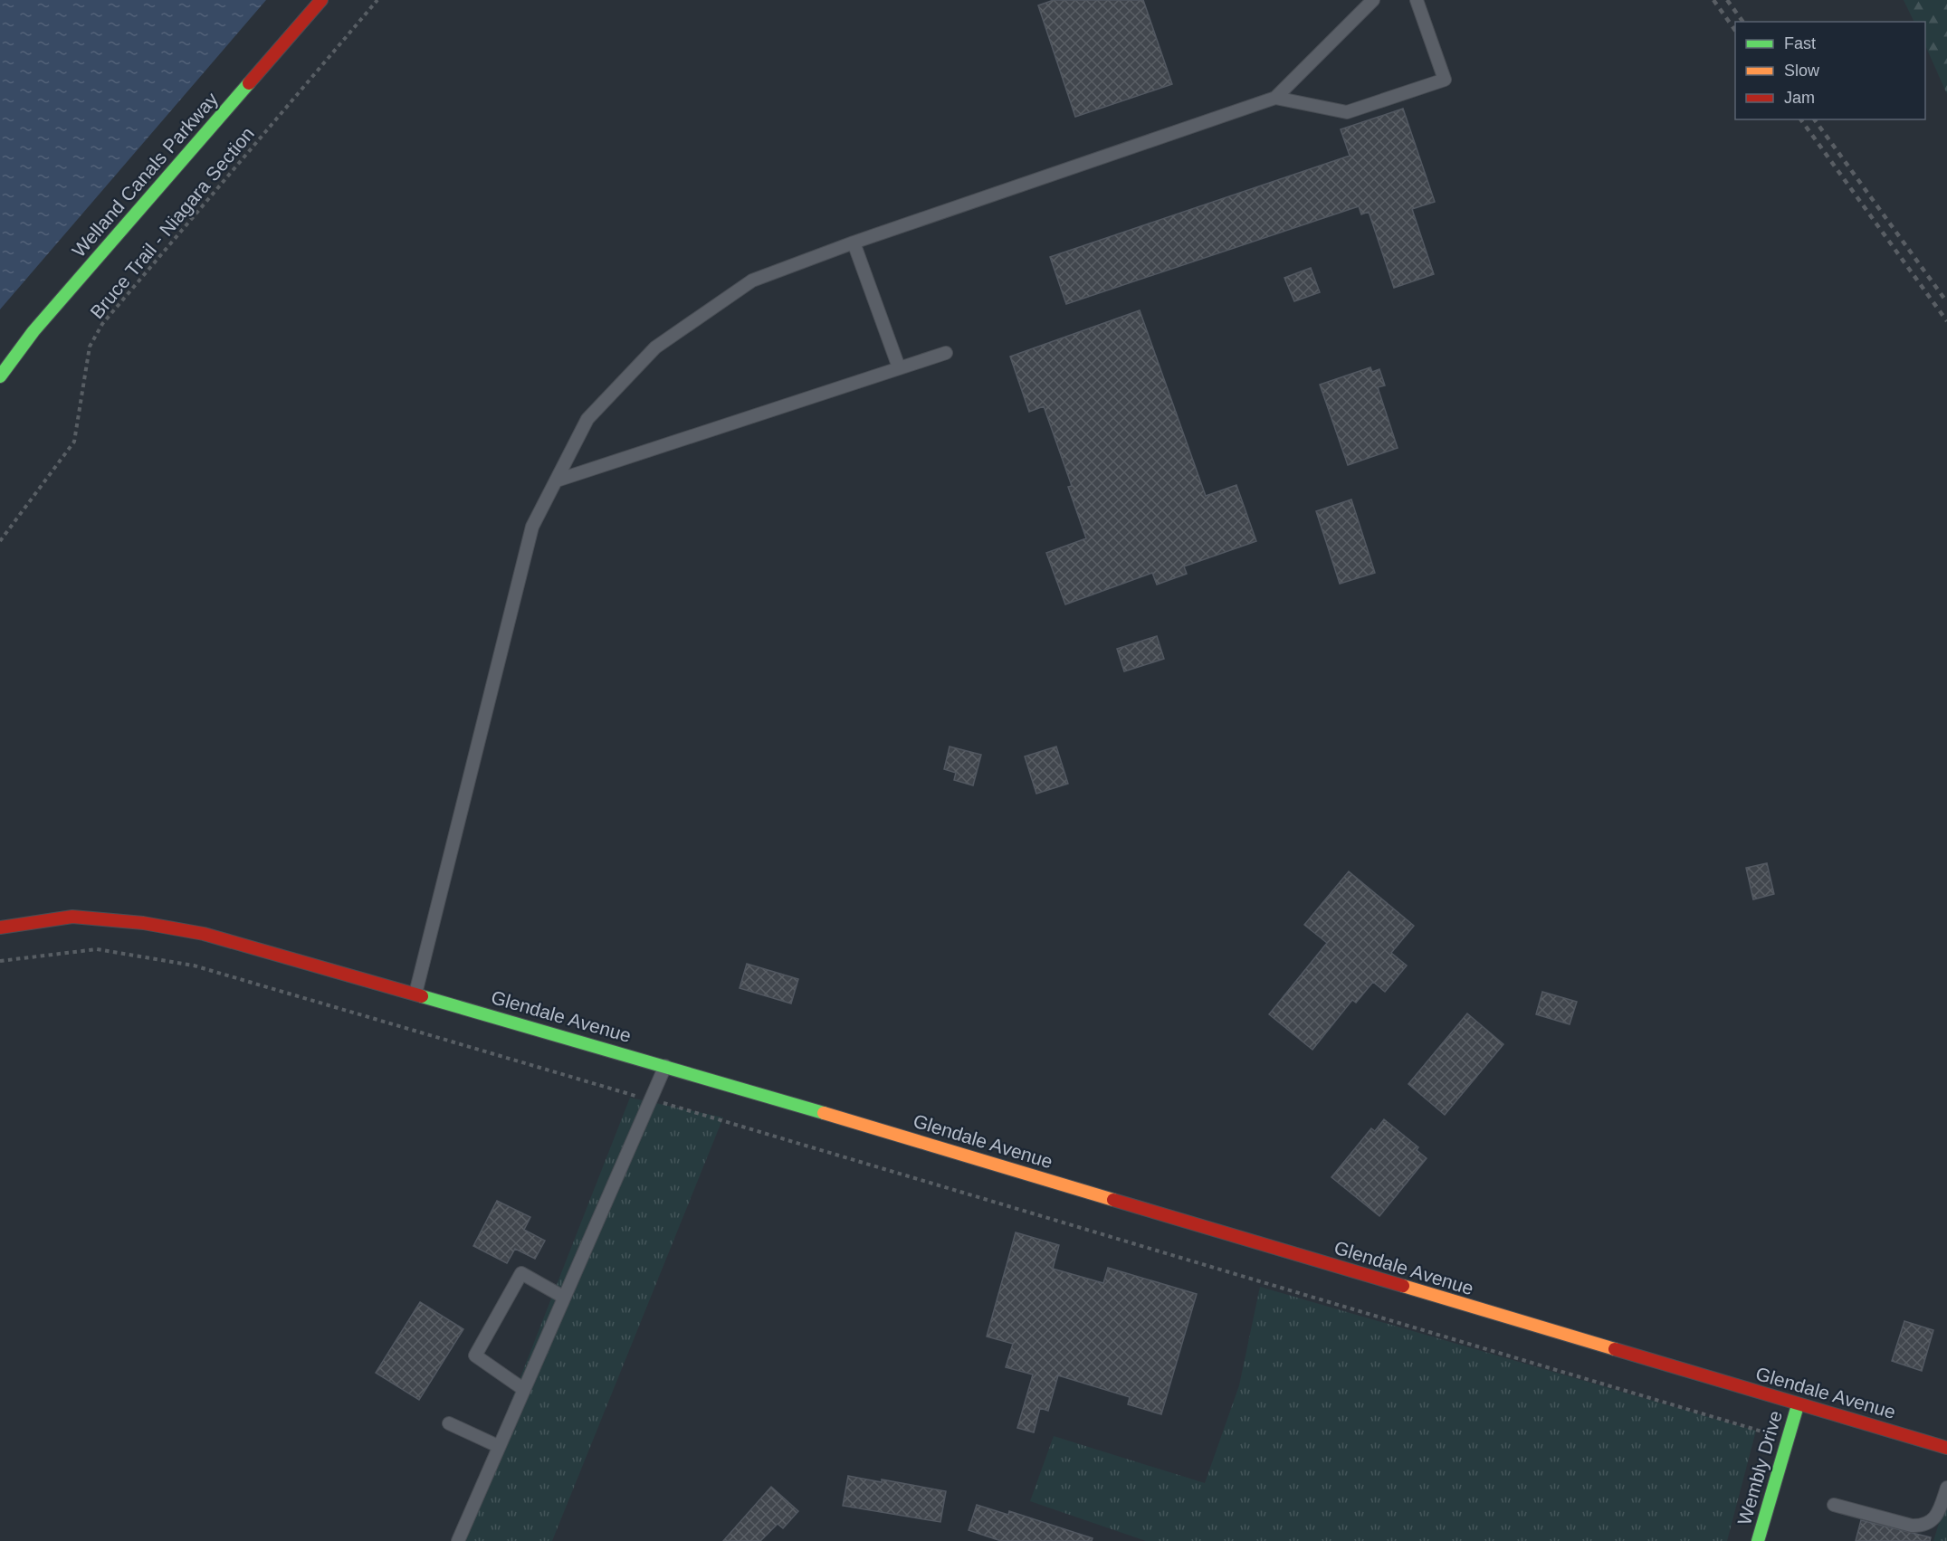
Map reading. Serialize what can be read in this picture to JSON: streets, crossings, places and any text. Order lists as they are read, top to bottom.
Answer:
{
  "streets": {
    "main road": ["Welland Canals Parkway", "Glendale Avenue", "Wembly Drive"],
    "path": ["Bruce Trail - Niagara Section"]
  },
  "crossings": [
    ["Glendale Avenue", "Wembly Drive"]
  ],
  "legend": ["Fast", "Slow", "Jam"]
}
